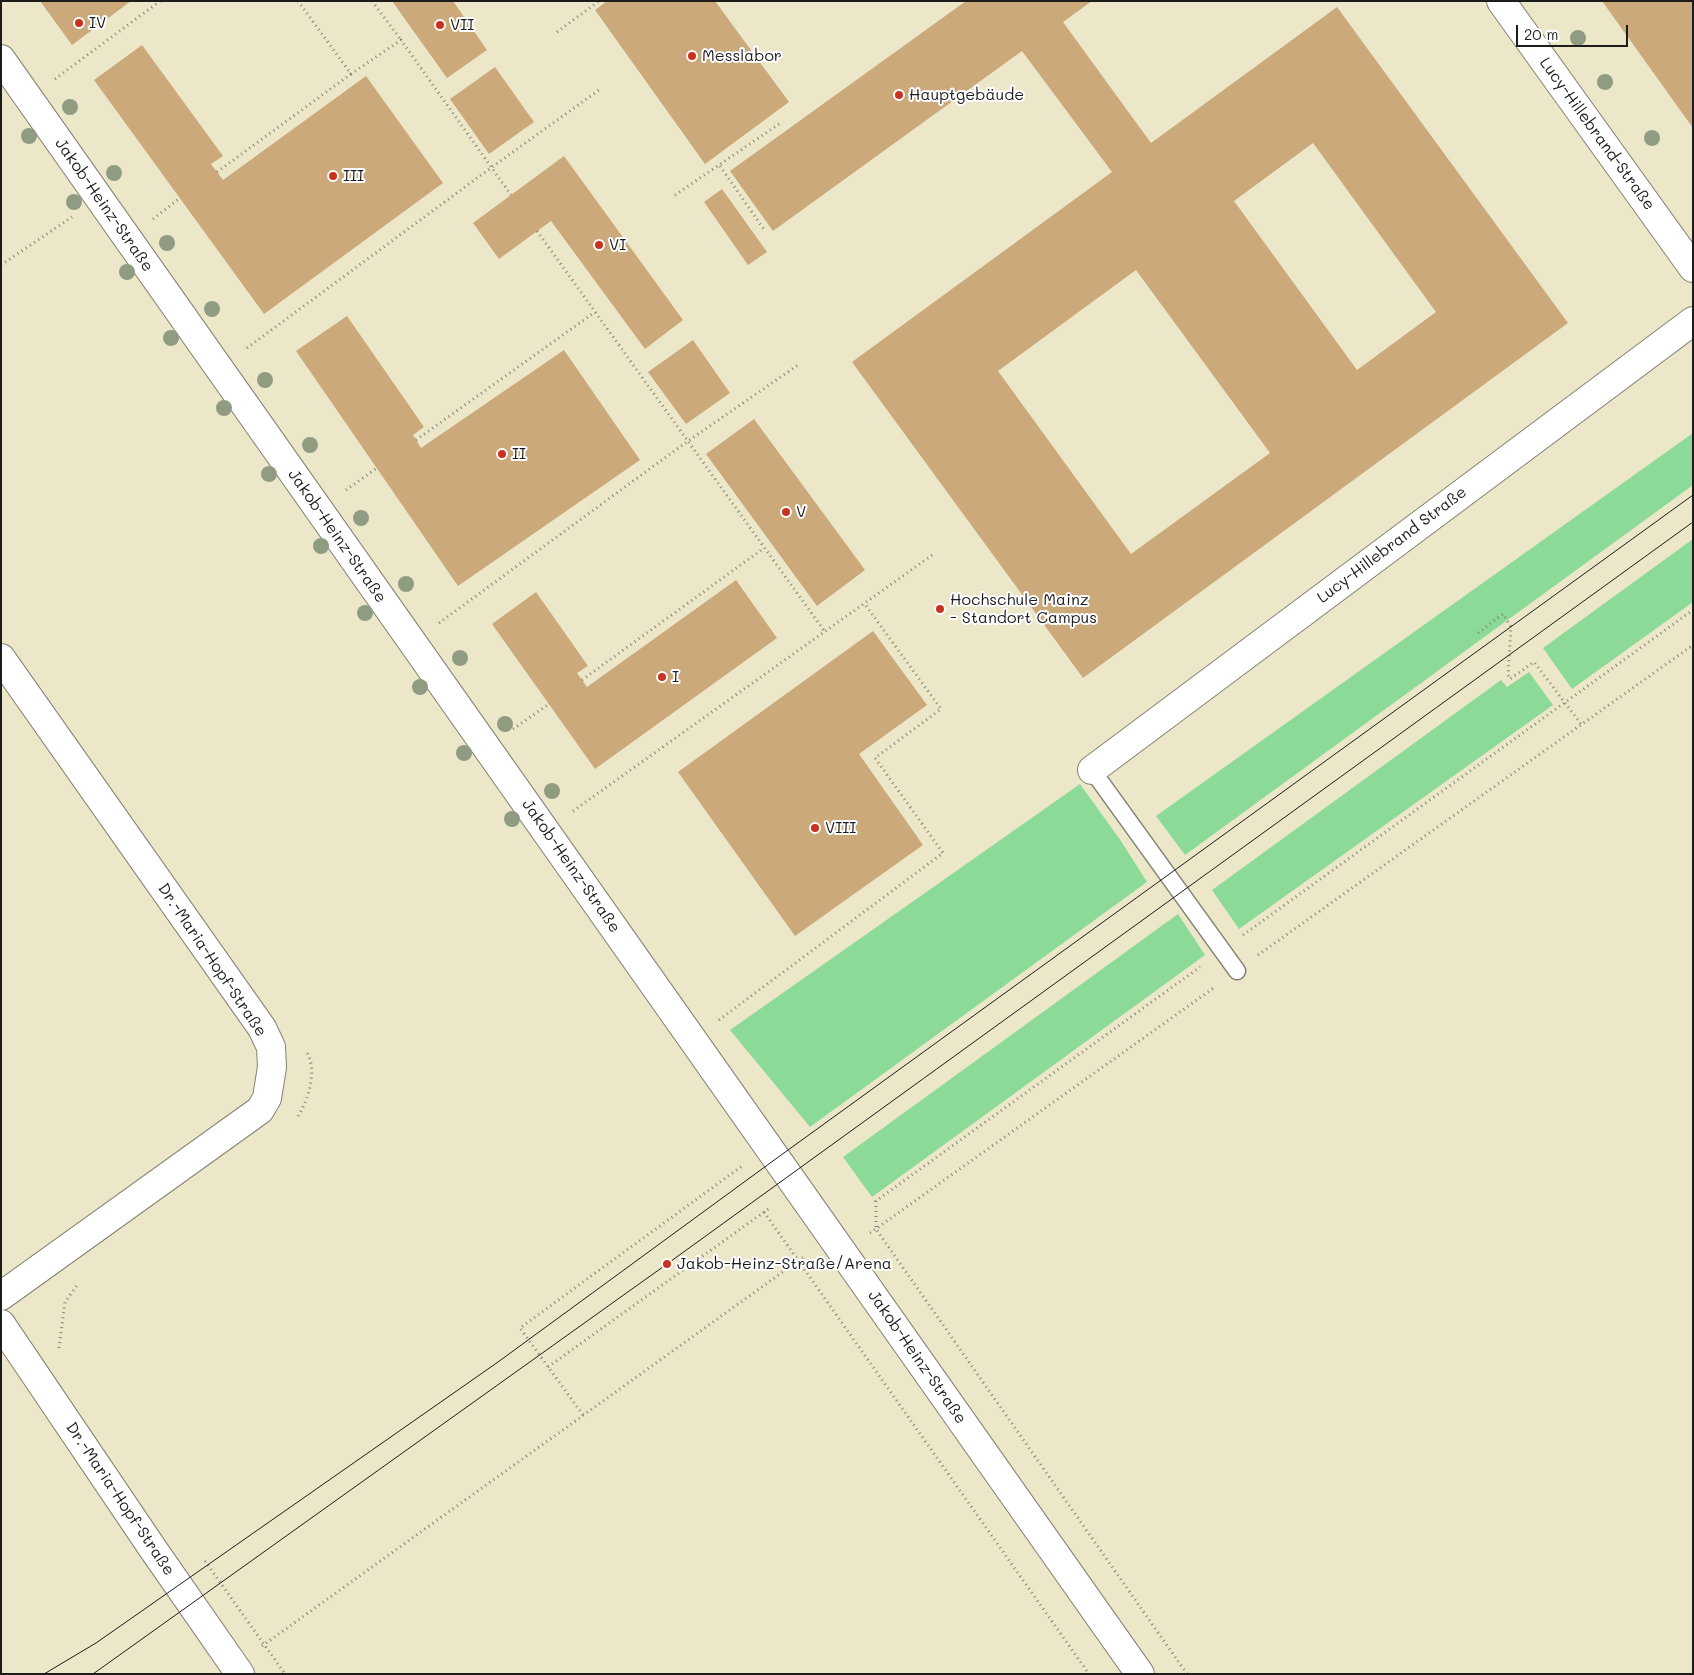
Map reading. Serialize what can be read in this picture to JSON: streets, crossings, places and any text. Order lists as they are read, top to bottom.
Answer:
{
  "streets": {
    "street": [
      "Lucy-Hillebrand-Straße",
      "Jakob-Heinz-Straße",
      "Lucy-Hillebrand Straße",
      "Dr.-Maria-Hopf-Straße"
    ]
  },
  "places": [
    "IV",
    "VII",
    "Messlabor",
    "Hauptgebäude",
    "III",
    "VI",
    "II",
    "V",
    "Hochschule Mainz - Standort Campus",
    "I",
    "VIII",
    "Jakob-Heinz-Straße/Arena"
  ],
  "scale_bar": "20 m"
}
